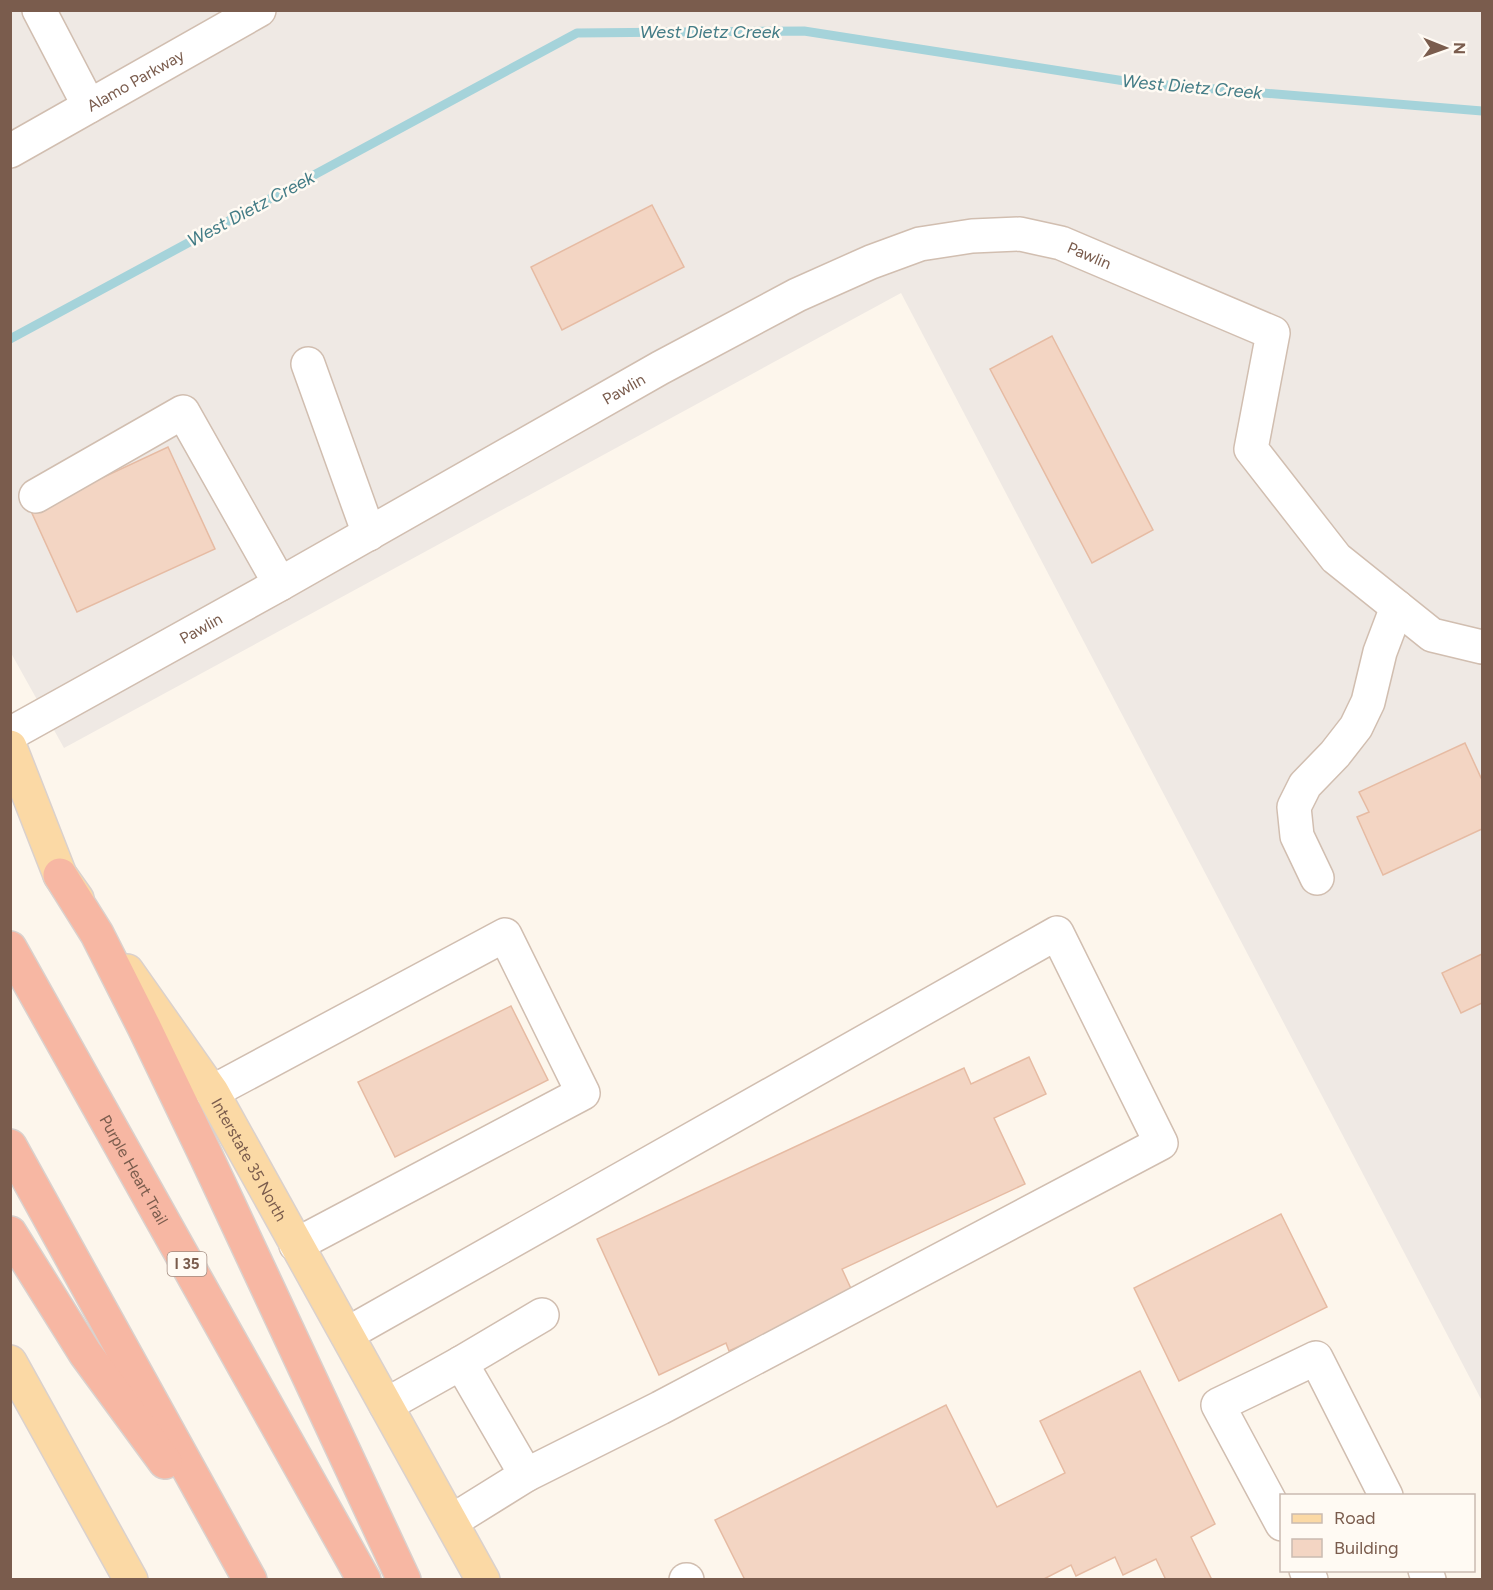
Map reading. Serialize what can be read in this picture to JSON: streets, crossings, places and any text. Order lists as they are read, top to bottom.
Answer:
{
  "streets": {
    "highway": ["Purple Heart Trail", "I 35"],
    "main road": ["Interstate 35 North"],
    "street": ["Alamo Parkway", "Pawlin"]
  },
  "water": ["West Dietz Creek"],
  "legend": ["Road", "Building"],
  "north": "right"
}
